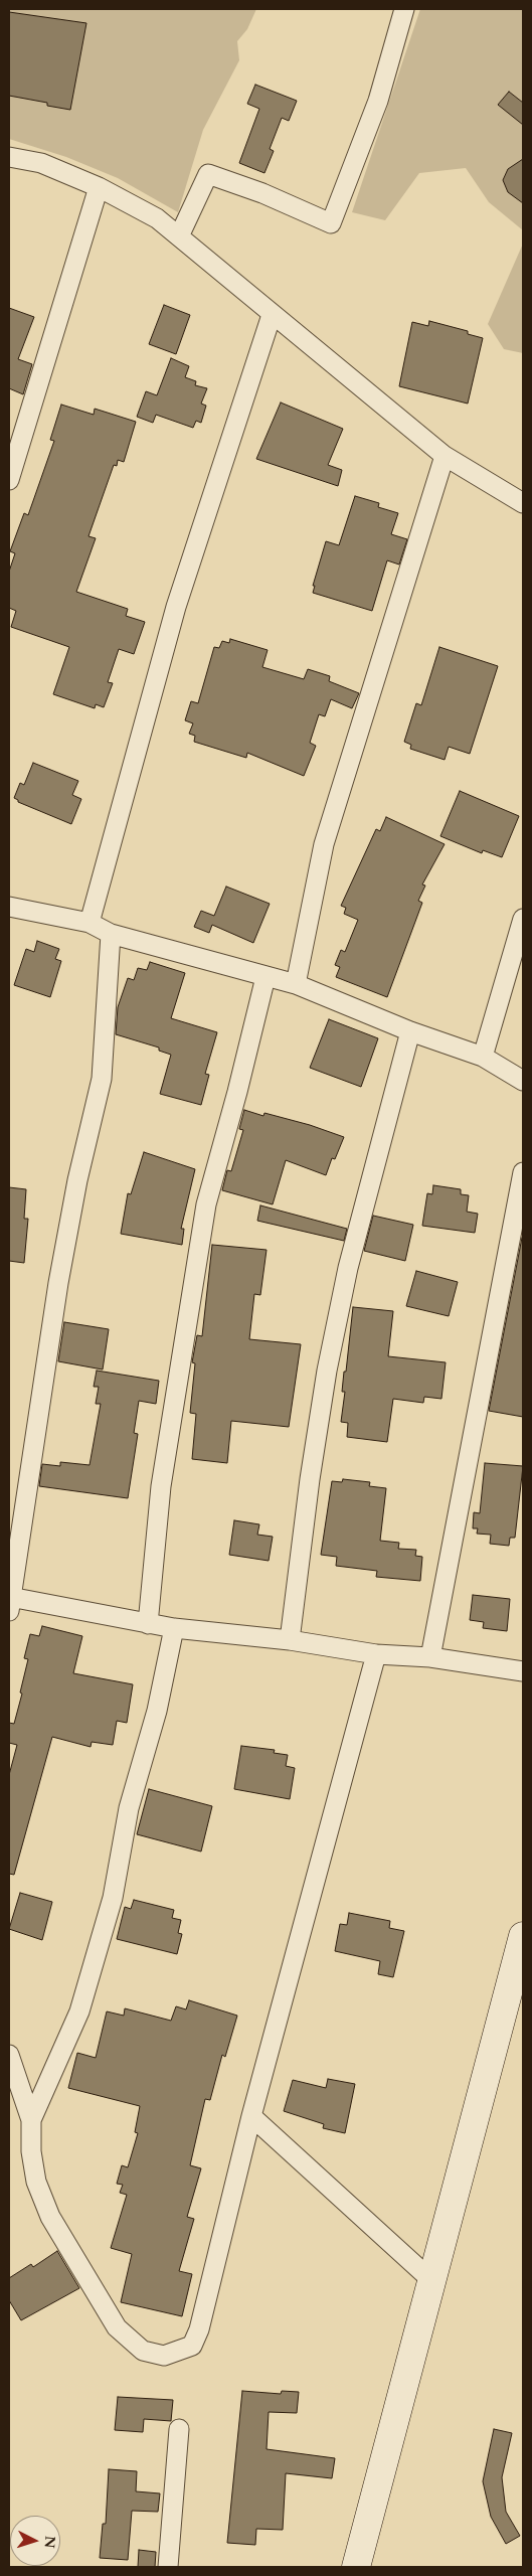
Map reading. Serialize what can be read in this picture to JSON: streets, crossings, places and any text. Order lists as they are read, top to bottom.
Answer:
{
  "north": "right"
}
